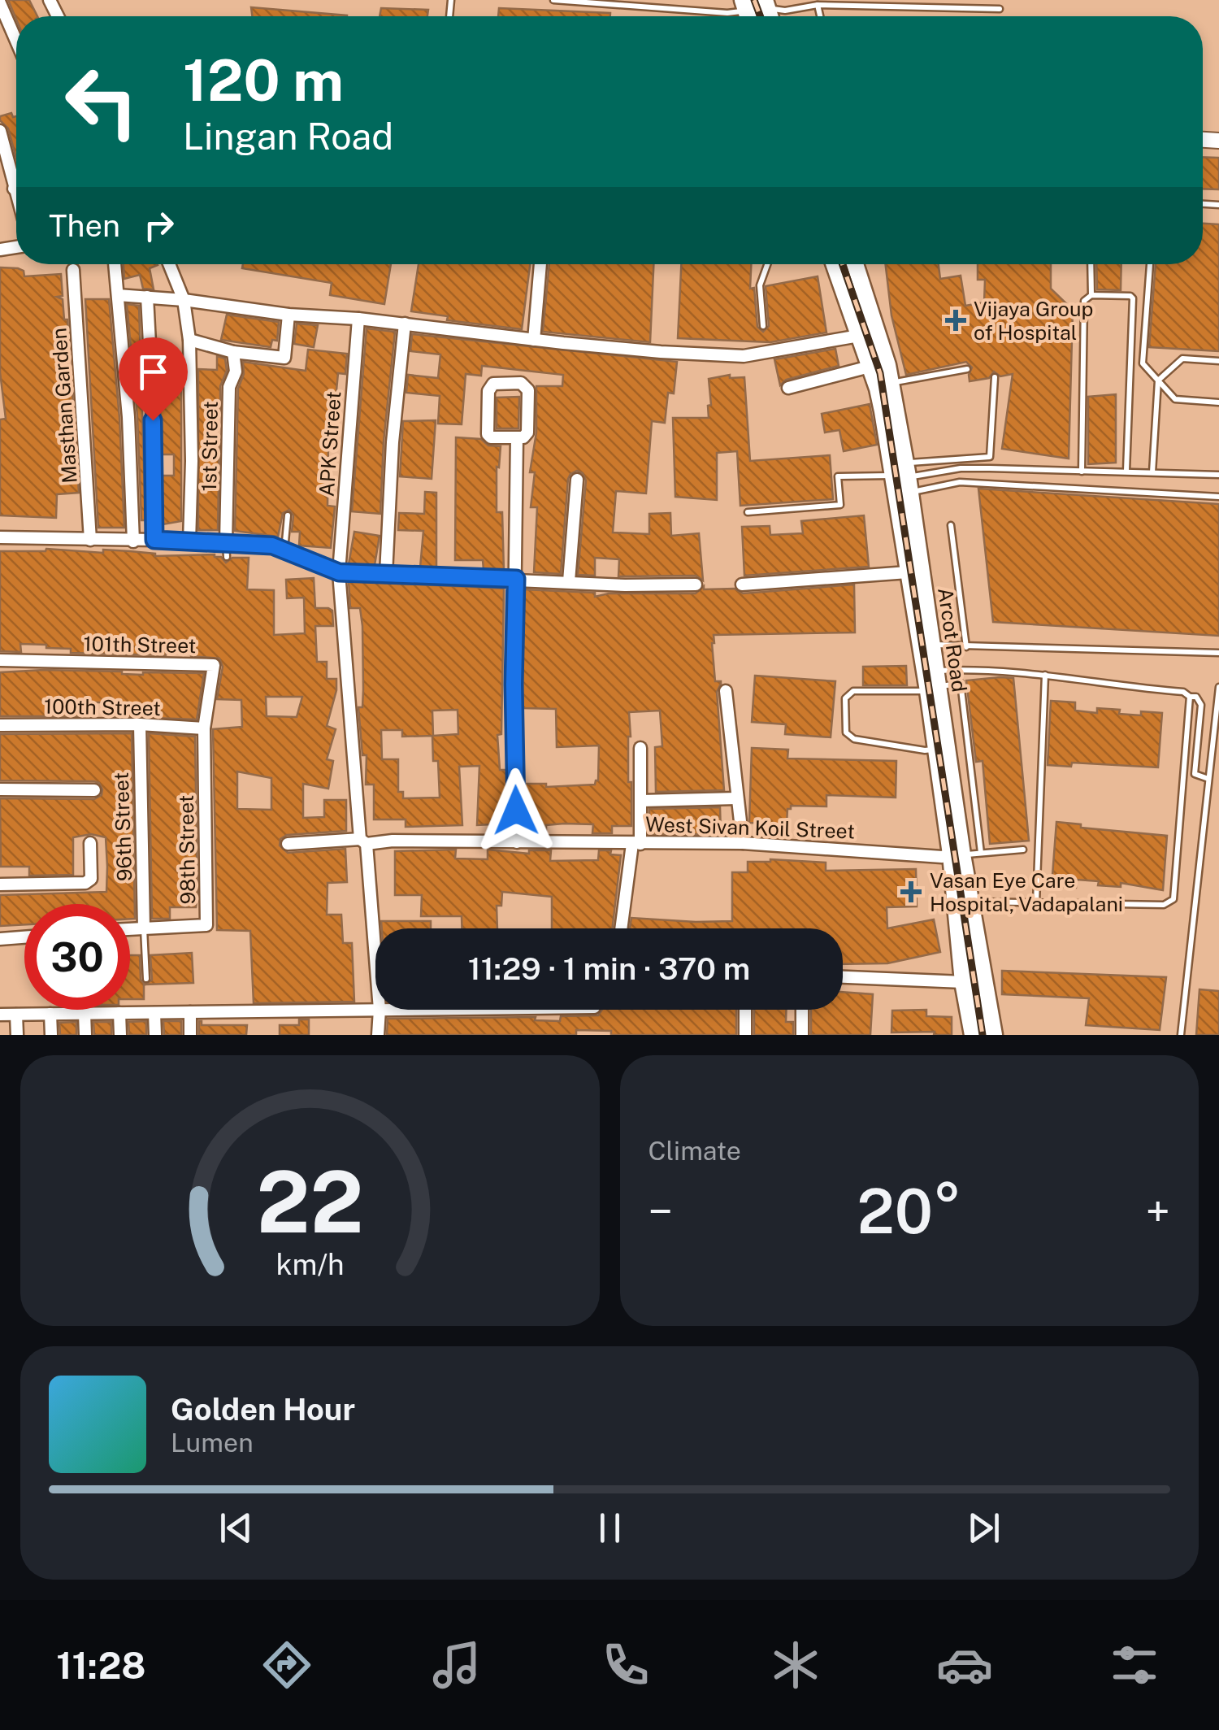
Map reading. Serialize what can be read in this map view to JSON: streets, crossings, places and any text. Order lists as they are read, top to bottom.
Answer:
{
  "streets": {
    "main road": ["Arcot Road"],
    "street": [
      "Masthan Garden",
      "APK Street",
      "1st Street",
      "101th Street",
      "100th Street",
      "96th Street",
      "West Sivan Koil Street",
      "98th Street"
    ]
  },
  "crossings": [
    ["APK Street", "West Sivan Koil Street"],
    ["Arcot Road", "West Sivan Koil Street"],
    ["101th Street", "100th Street"],
    ["101th Street", "98th Street"],
    ["100th Street", "96th Street"],
    ["100th Street", "98th Street"],
    ["96th Street", "98th Street"]
  ],
  "places": {
    "health": ["Vijaya Group of Hospital", "Vasan Eye Care Hospital, Vadapalani"]
  },
  "page": {
    "turn": ["120 m", "Lingan Road"],
    "then": "Then",
    "limit": "30",
    "trip": "11:29 · 1 min · 370 m",
    "tile": "Climate",
    "heat": ["−", "20°", "+"],
    "song": ["Golden Hour", "Lumen"],
    "tabs": "11:28",
    "gauge": ["22", "km/h"]
  }
}
